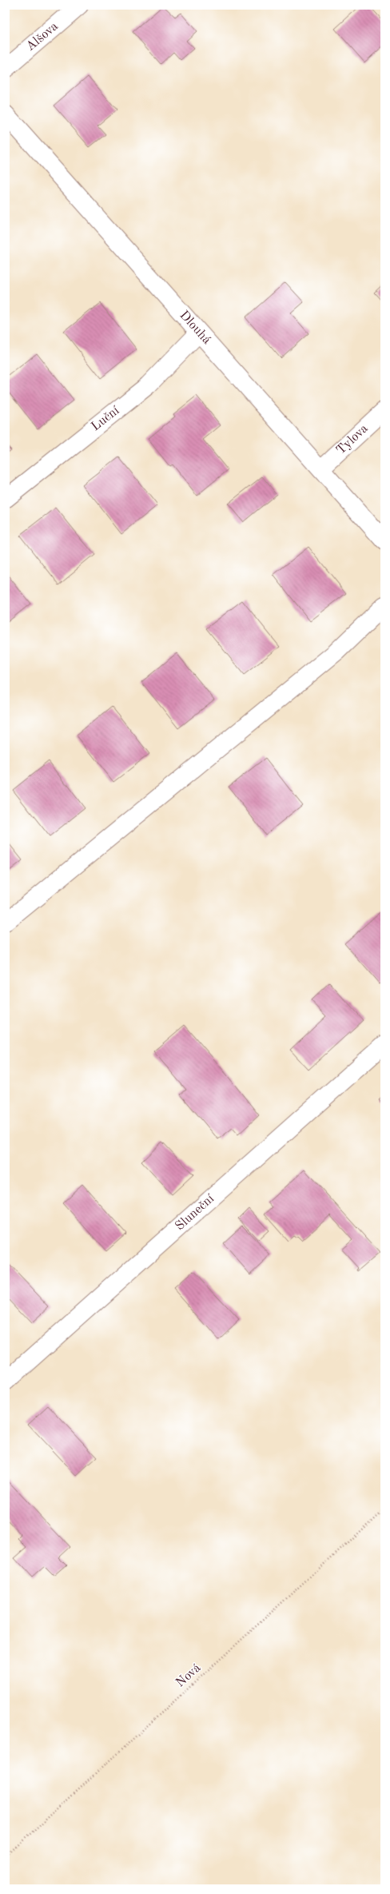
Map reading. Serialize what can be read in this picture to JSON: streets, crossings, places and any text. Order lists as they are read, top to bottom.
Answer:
{
  "streets": {
    "street": [
      "Alšova",
      "Dlouhá",
      "Luční",
      "Tylova",
      "Sluneční"
    ],
    "path": ["Nová"]
  },
  "crossings": [
    ["Dlouhá", "Luční"],
    ["Dlouhá", "Tylova"]
  ]
}
